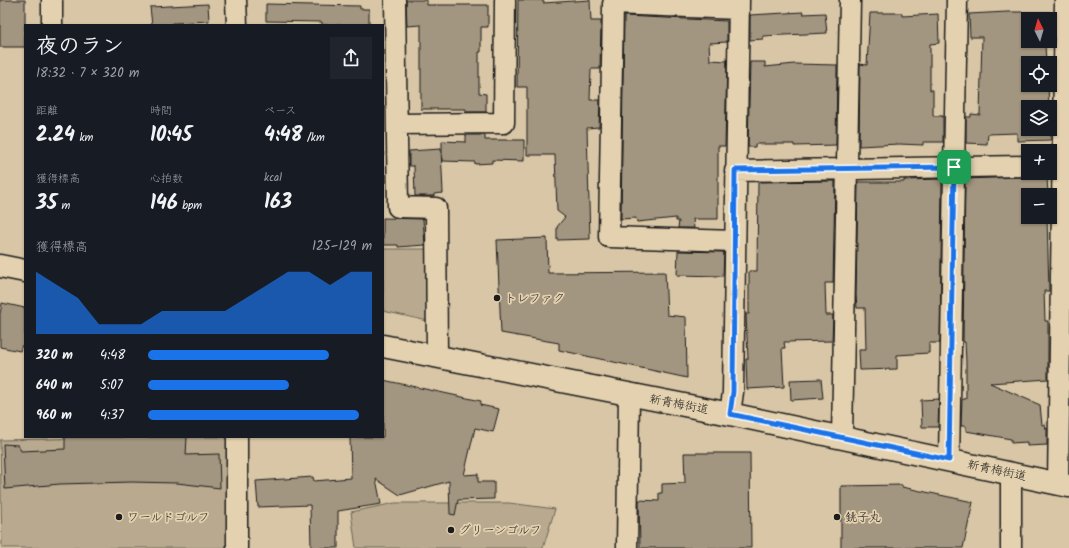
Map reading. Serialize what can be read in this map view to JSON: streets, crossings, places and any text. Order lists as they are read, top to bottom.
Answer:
{
  "streets": {
    "main road": ["新青梅街道"]
  },
  "places": [
    "トレファク",
    "ワールドゴルフ",
    "銚子丸",
    "グリーンゴルフ"
  ],
  "north": "top",
  "page": {
    "map_buttons": ["+", "−"],
    "heading": ["夜のラン", "18:32 · 7 × 320 m"],
    "stats": [
      ["距離", "2.24 km"],
      ["時間", "10:45"],
      ["ペース", "4:48 /km"],
      ["獲得標高", "35 m"],
      ["心拍数", "146 bpm"],
      ["kcal", "163"]
    ],
    "chart": ["獲得標高", "125–129 m"],
    "list": [
      {
        "name": "320 m",
        "note": "4:48"
      },
      {
        "name": "640 m",
        "note": "5:07"
      },
      {
        "name": "960 m",
        "note": "4:37"
      }
    ]
  }
}
